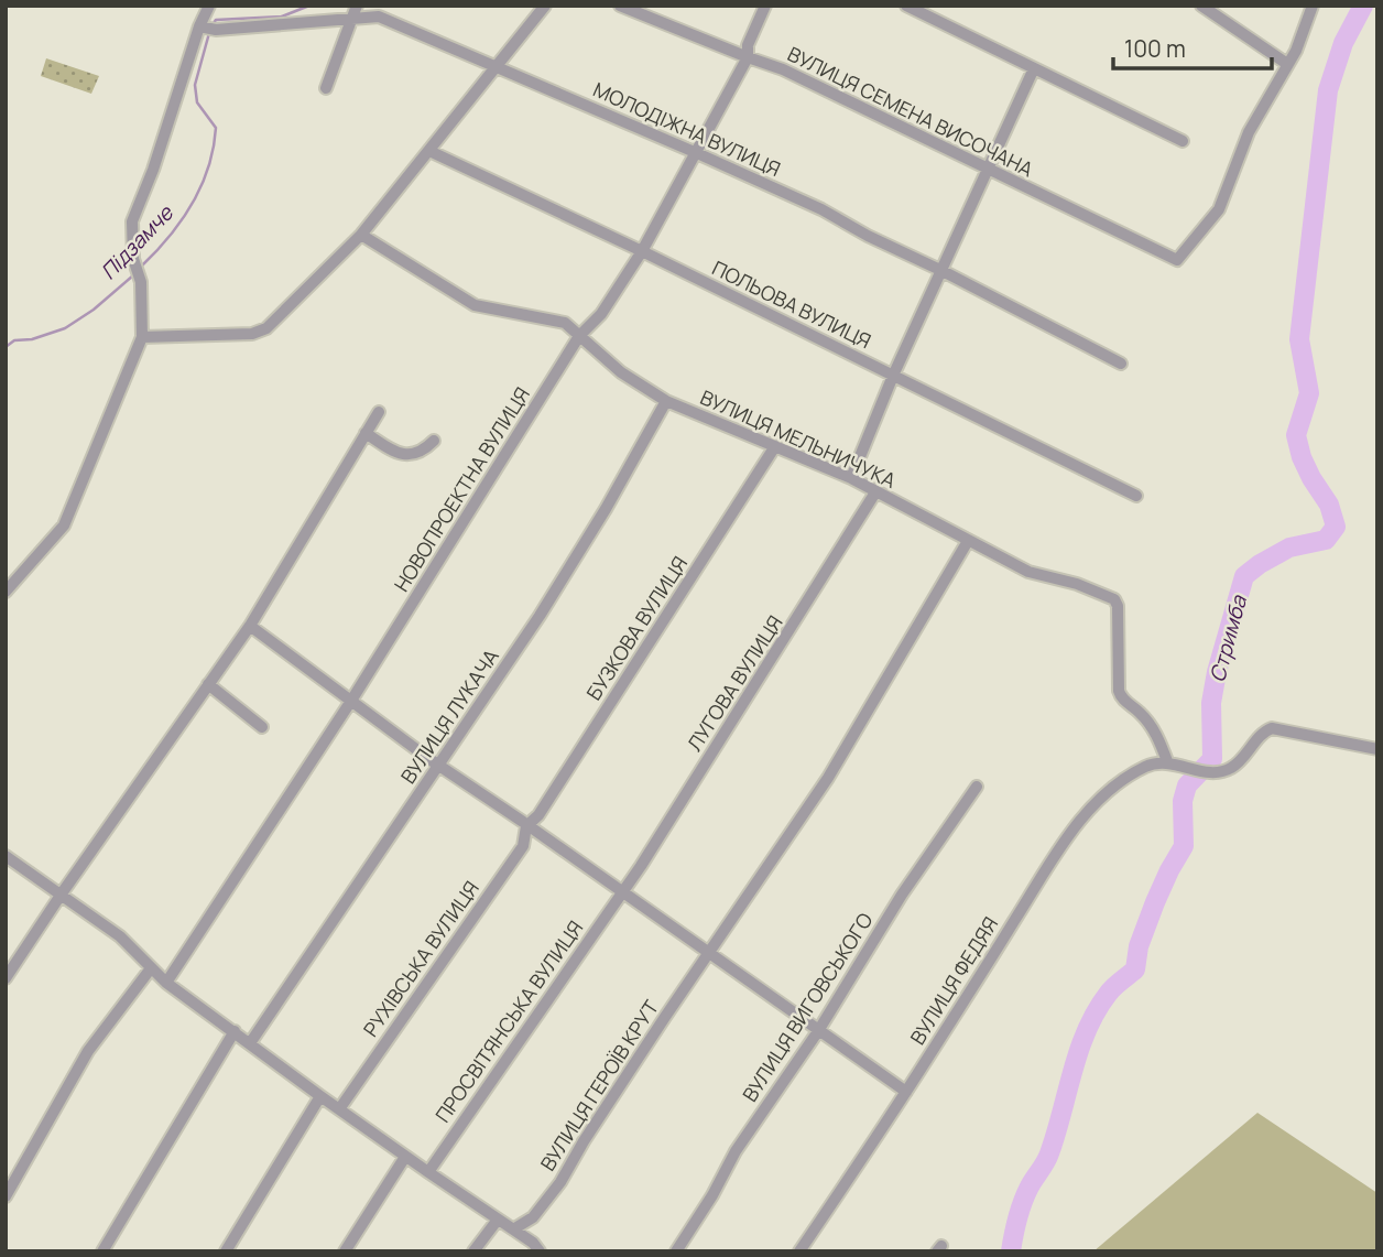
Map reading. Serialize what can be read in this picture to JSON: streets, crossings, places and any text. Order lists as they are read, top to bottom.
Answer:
{
  "streets": {
    "street": [
      "ВУЛИЦЯ СЕМЕНА ВИСОЧАНА",
      "МОЛОДІЖНА ВУЛИЦЯ",
      "ПОЛЬОВА ВУЛИЦЯ",
      "ВУЛИЦЯ МЕЛЬНИЧУКА",
      "НОВОПРОЕКТНА ВУЛИЦЯ",
      "БУЗКОВА ВУЛИЦЯ",
      "ЛУГОВА ВУЛИЦЯ",
      "ВУЛИЦЯ ЛУКАЧА",
      "РУХІВСЬКА ВУЛИЦЯ",
      "ВУЛИЦЯ ФЕДЯЯ",
      "ВУЛИЦЯ ВИГОВСЬКОГО",
      "ПРОСВІТЯНСЬКА ВУЛИЦЯ",
      "ВУЛИЦЯ ГЕРОЇВ КРУТ"
    ]
  },
  "crossings": [
    ["ВУЛИЦЯ СЕМЕНА ВИСОЧАНА", "НОВОПРОЕКТНА ВУЛИЦЯ"],
    ["МОЛОДІЖНА ВУЛИЦЯ", "НОВОПРОЕКТНА ВУЛИЦЯ"],
    ["ПОЛЬОВА ВУЛИЦЯ", "НОВОПРОЕКТНА ВУЛИЦЯ"],
    ["ВУЛИЦЯ МЕЛЬНИЧУКА", "НОВОПРОЕКТНА ВУЛИЦЯ"],
    ["ВУЛИЦЯ МЕЛЬНИЧУКА", "БУЗКОВА ВУЛИЦЯ"],
    ["ВУЛИЦЯ МЕЛЬНИЧУКА", "ЛУГОВА ВУЛИЦЯ"],
    ["ВУЛИЦЯ МЕЛЬНИЧУКА", "ВУЛИЦЯ ЛУКАЧА"],
    ["ВУЛИЦЯ МЕЛЬНИЧУКА", "ВУЛИЦЯ ФЕДЯЯ"],
    ["ВУЛИЦЯ МЕЛЬНИЧУКА", "ВУЛИЦЯ ГЕРОЇВ КРУТ"],
    ["БУЗКОВА ВУЛИЦЯ", "РУХІВСЬКА ВУЛИЦЯ"],
    ["ЛУГОВА ВУЛИЦЯ", "ПРОСВІТЯНСЬКА ВУЛИЦЯ"]
  ],
  "water": ["Підзамче", "Стримба"],
  "scale_bar": "100 m"
}
